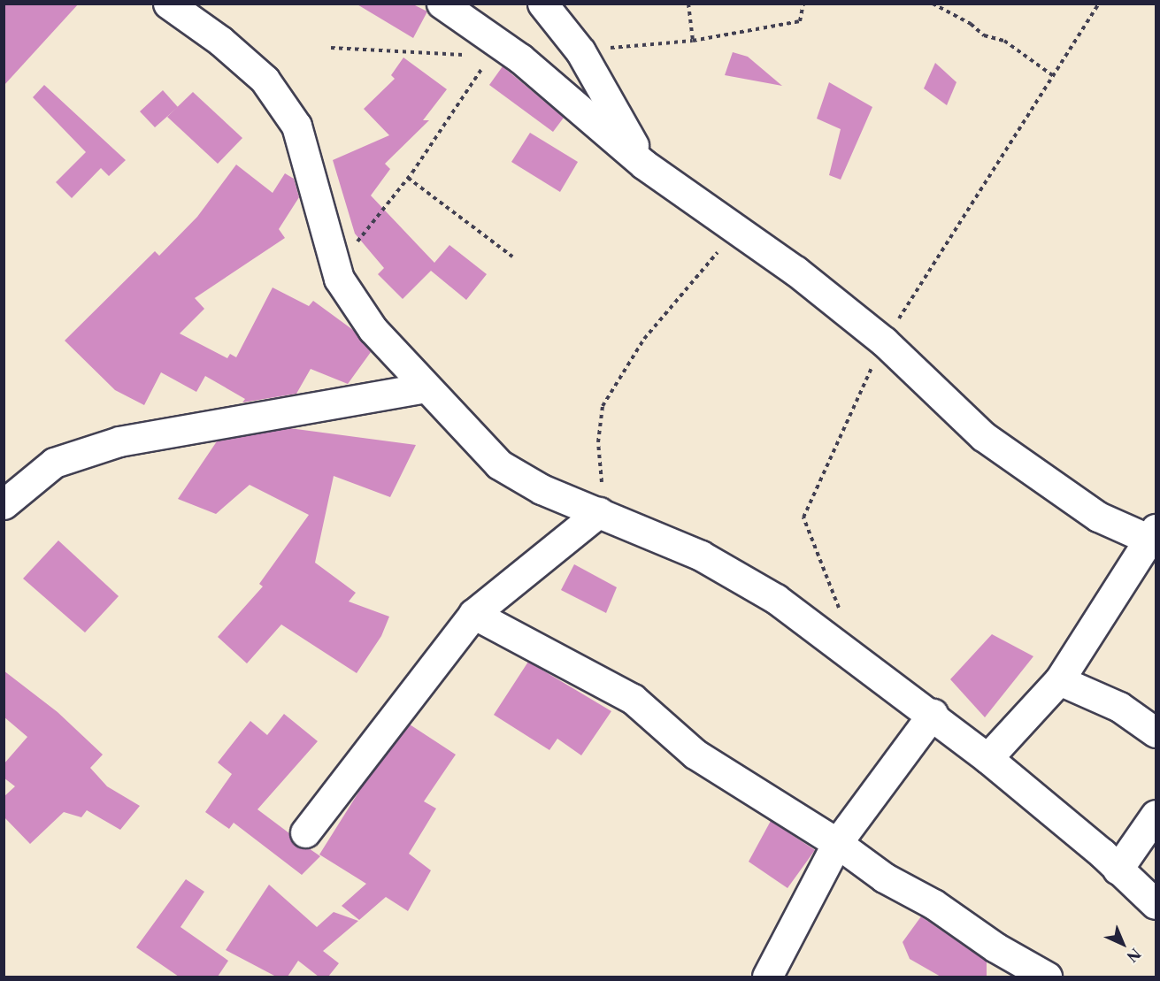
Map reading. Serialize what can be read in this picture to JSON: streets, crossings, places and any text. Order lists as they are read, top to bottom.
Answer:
{
  "north": "bottom right"
}
